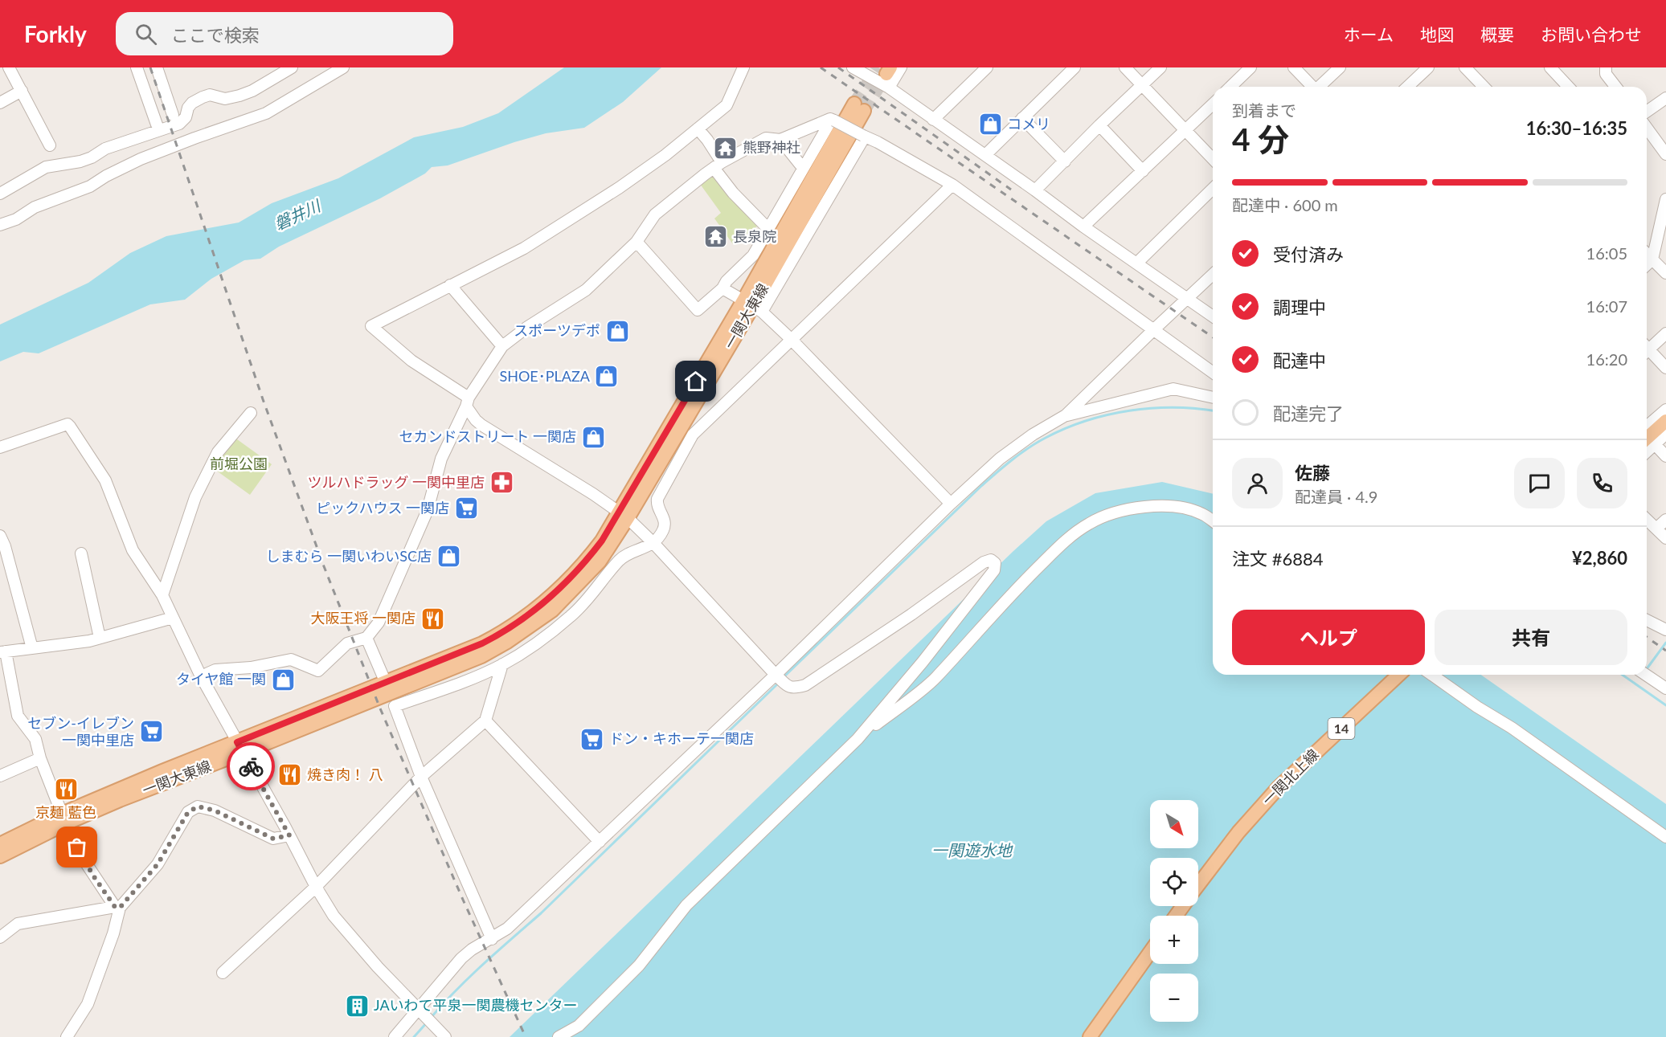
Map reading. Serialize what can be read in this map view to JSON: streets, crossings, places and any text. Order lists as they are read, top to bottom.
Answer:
{
  "streets": {
    "main road": ["一関大東線", "14", "一関北上線"]
  },
  "water": ["磐井川", "一関遊水地"],
  "parks": ["前堀公園"],
  "places": {
    "shop": [
      "コメリ",
      "スポーツデポ",
      "SHOE･PLAZA",
      "セカンドストリート 一関店",
      "しまむら 一関いわいSC店",
      "タイヤ館 一関"
    ],
    "temple": ["熊野神社", "長泉院"],
    "pharmacy": ["ツルハドラッグ 一関中里店"],
    "supermarket": ["ピックハウス 一関店", "セブン-イレブン 一関中里店", "ドン・キホーテ一関店"],
    "restaurant": ["大阪王将 一関店", "焼き肉！ 八", "京麺 藍色"],
    "building": ["JAいわて平泉一関農機センター"]
  },
  "north": "bottom right",
  "page": {
    "header": "Forkly",
    "search": "ここで検索",
    "nav": [
      "ホーム",
      "地図",
      "概要",
      "お問い合わせ"
    ],
    "heading": ["4 分", "到着まで", "16:30–16:35"],
    "panel": [
      "佐藤",
      "配達員 · 4.9",
      "注文 #6884",
      "¥2,860"
    ],
    "bar": "配達中 · 600 m",
    "list": [
      ["受付済み", "16:05"],
      ["調理中", "16:07"],
      ["配達中", "16:20"],
      "配達完了"
    ],
    "buttons": ["ヘルプ", "共有"],
    "map_buttons": ["+", "−"]
  }
}
